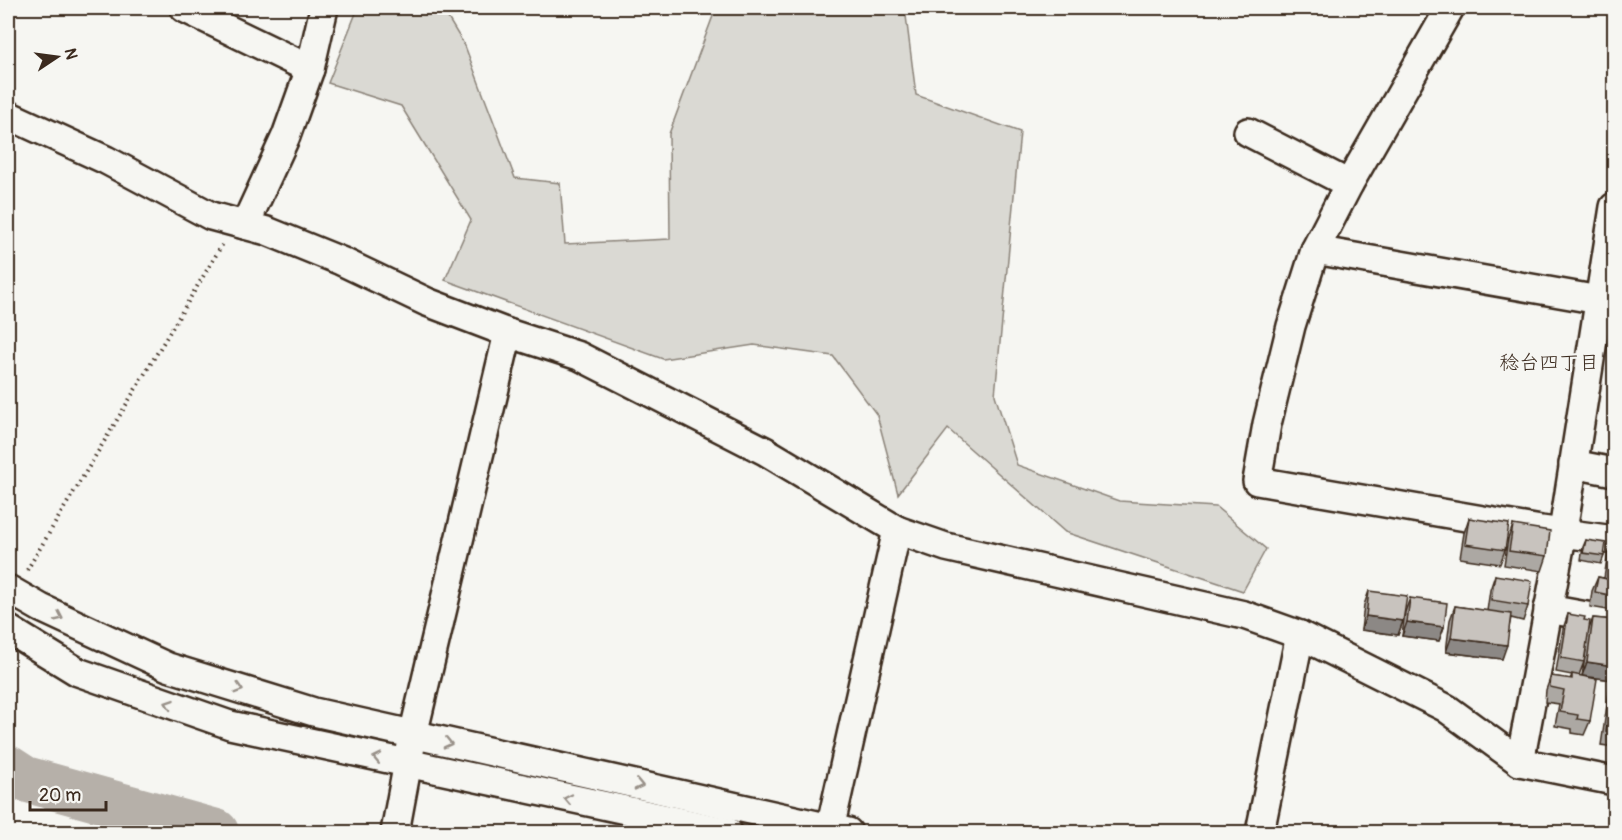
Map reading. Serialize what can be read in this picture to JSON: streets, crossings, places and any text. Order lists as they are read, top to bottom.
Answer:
{
  "districts": ["稔台四丁目"],
  "scale_bar": "20 m",
  "north": "right"
}
